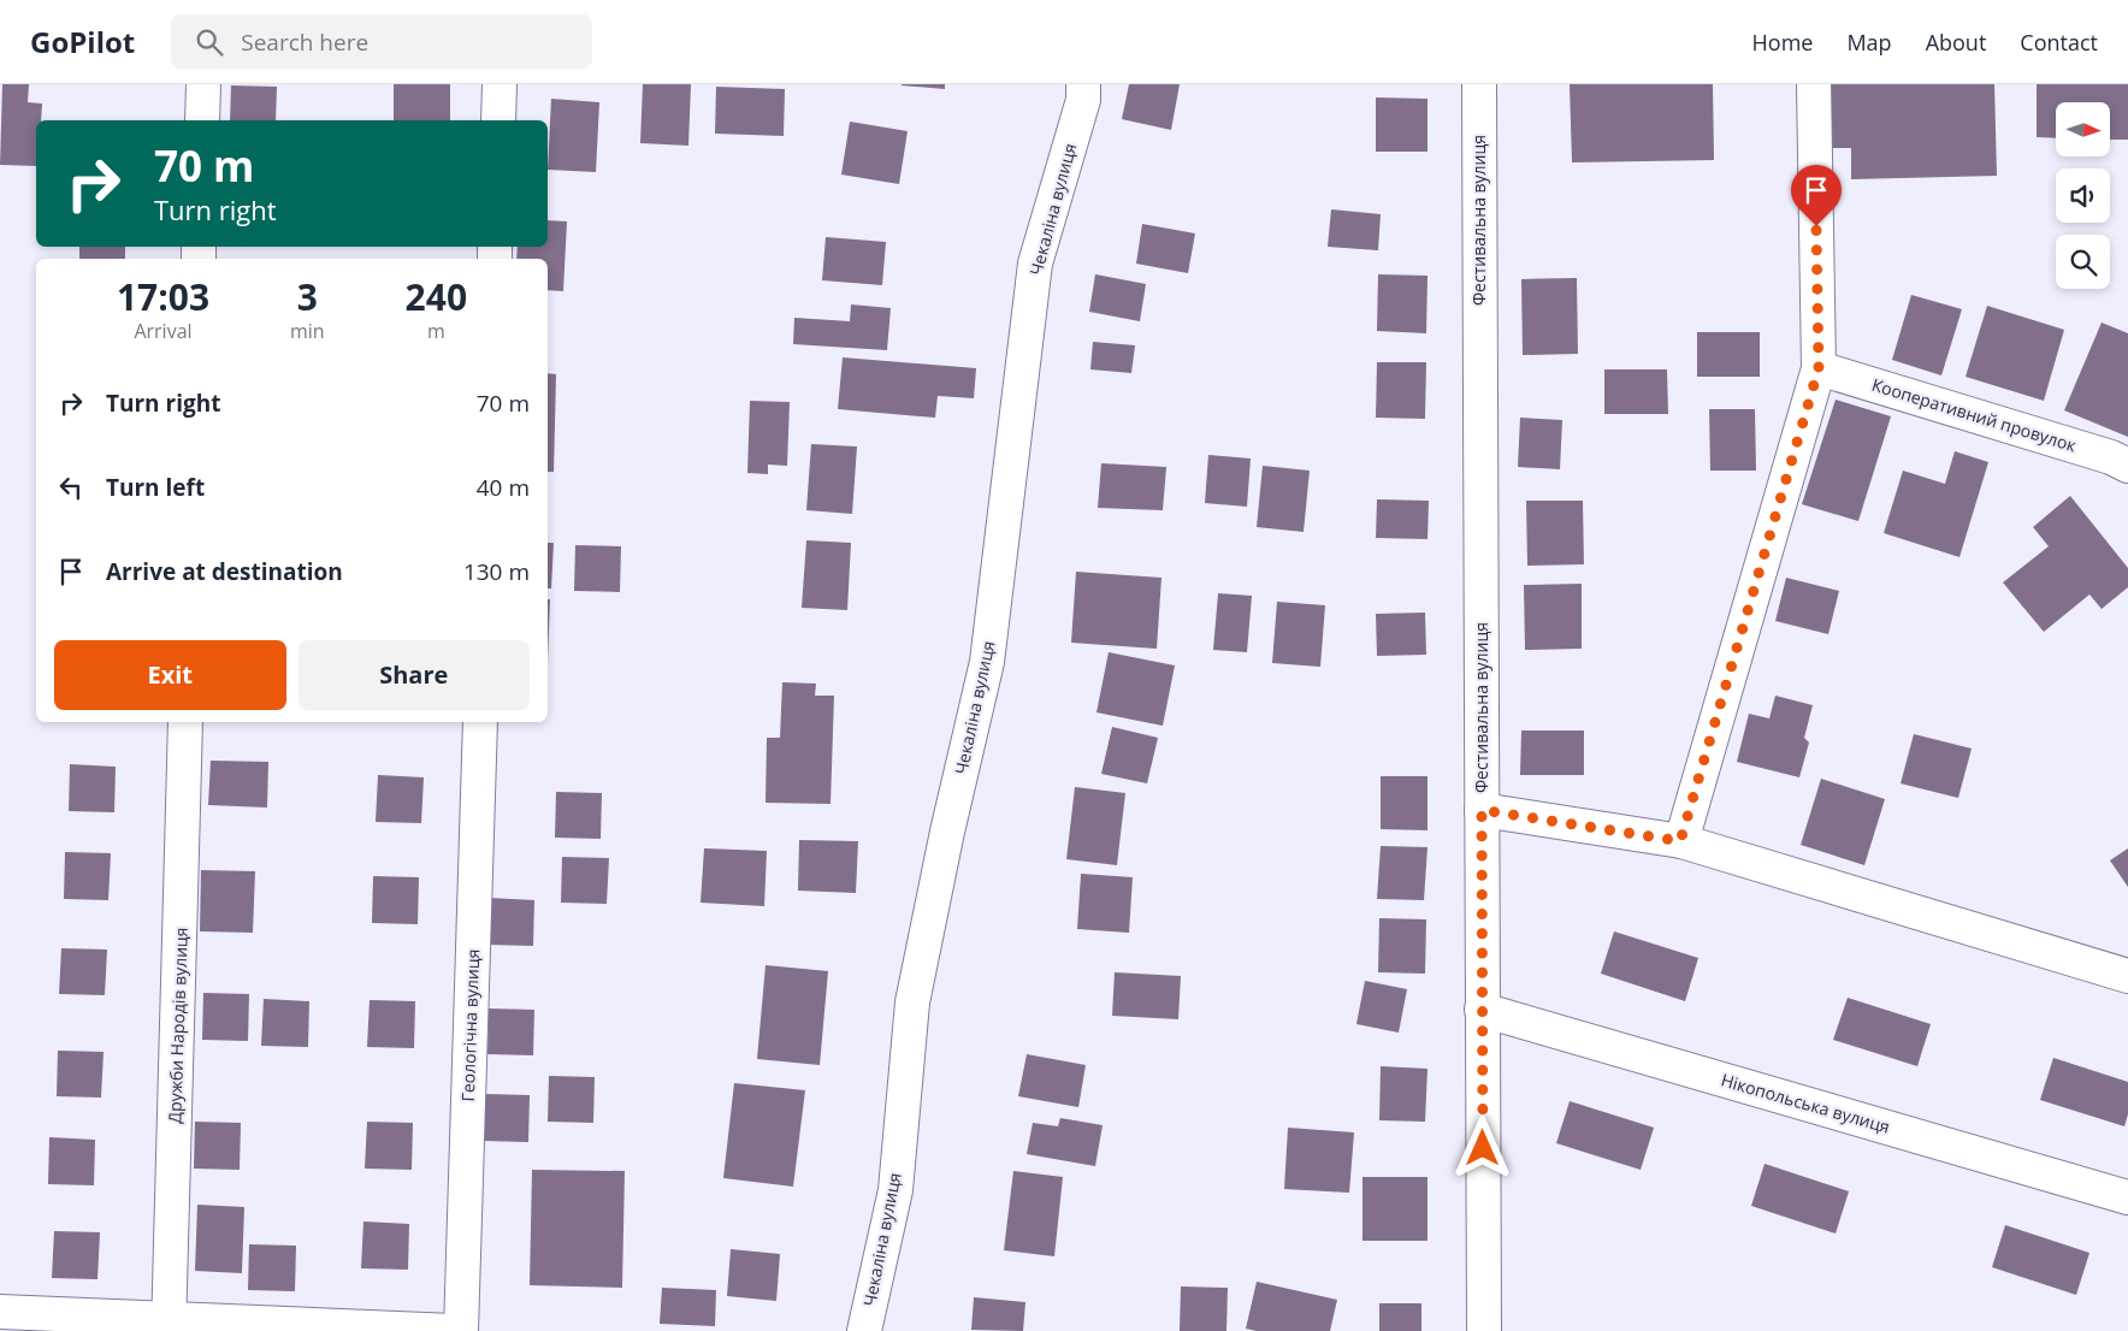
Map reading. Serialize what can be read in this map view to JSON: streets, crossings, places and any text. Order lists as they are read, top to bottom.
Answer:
{
  "streets": {
    "street": [
      "Чекаліна вулиця",
      "Фестивальна вулиця",
      "Кооперативний провулок",
      "Дружби Народів вулиця",
      "Геологічна вулиця",
      "Нікопольська вулиця"
    ]
  },
  "crossings": [
    ["Фестивальна вулиця", "Нікопольська вулиця"]
  ],
  "north": "right",
  "page": {
    "header": "GoPilot",
    "search": "Search here",
    "nav": [
      "Home",
      "Map",
      "About",
      "Contact"
    ],
    "turn": ["70 m", "Turn right"],
    "eta": [
      "17:03",
      "Arrival",
      "3",
      "min",
      "240",
      "m"
    ],
    "list": [
      {
        "name": "Turn right",
        "value": "70 m"
      },
      {
        "name": "Turn left",
        "value": "40 m"
      },
      {
        "name": "Arrive at destination",
        "value": "130 m"
      }
    ],
    "buttons": ["Exit", "Share"]
  }
}
